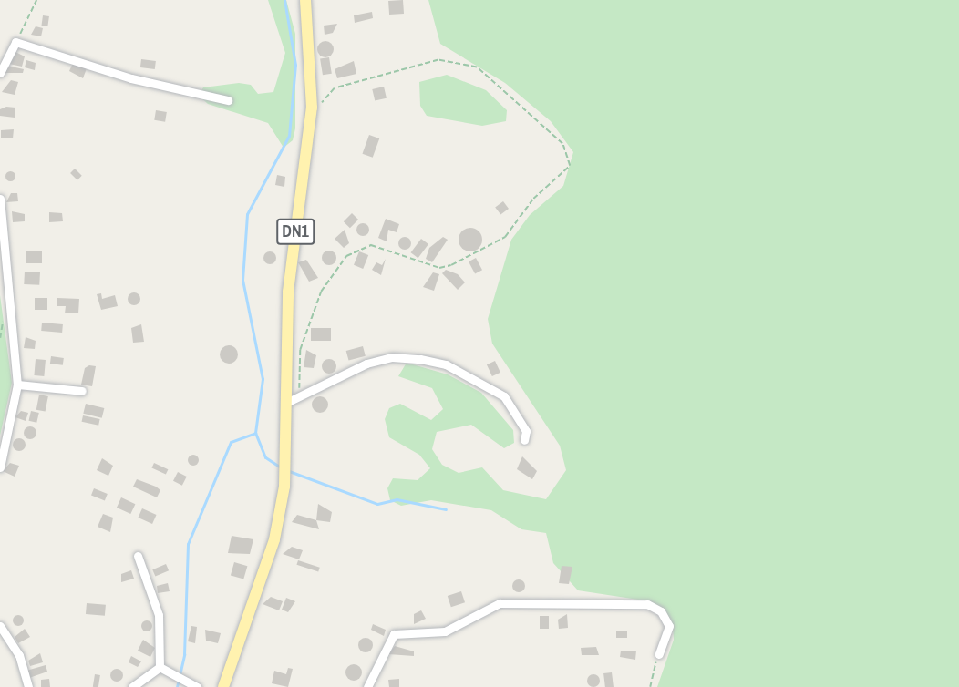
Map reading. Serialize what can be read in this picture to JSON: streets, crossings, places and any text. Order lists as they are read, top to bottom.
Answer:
{
  "streets": {
    "main road": ["DN1"]
  }
}
